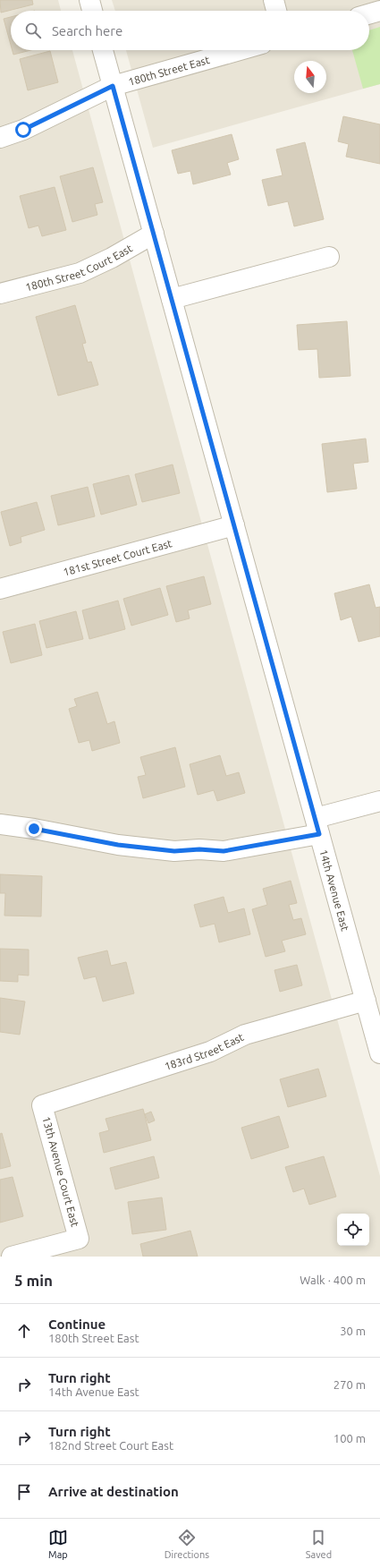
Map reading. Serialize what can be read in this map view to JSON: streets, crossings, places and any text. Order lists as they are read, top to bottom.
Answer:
{
  "streets": {
    "street": [
      "180th Street East",
      "180th Street Court East",
      "181st Street Court East",
      "14th Avenue East",
      "183rd Street East",
      "13th Avenue Court East"
    ]
  },
  "crossings": [
    ["180th Street East", "14th Avenue East"],
    ["180th Street Court East", "14th Avenue East"],
    ["181st Street Court East", "14th Avenue East"],
    ["14th Avenue East", "183rd Street East"],
    ["183rd Street East", "13th Avenue Court East"]
  ],
  "north": "top",
  "page": {
    "search": "Search here",
    "heading": ["5 min", "Walk · 400 m"],
    "list": [
      ["Continue", "180th Street East", "30 m"],
      ["Turn right", "14th Avenue East", "270 m"],
      ["Turn right", "182nd Street Court East", "100 m"],
      "Arrive at destination"
    ],
    "nav": ["Map", "Directions", "Saved"]
  }
}
